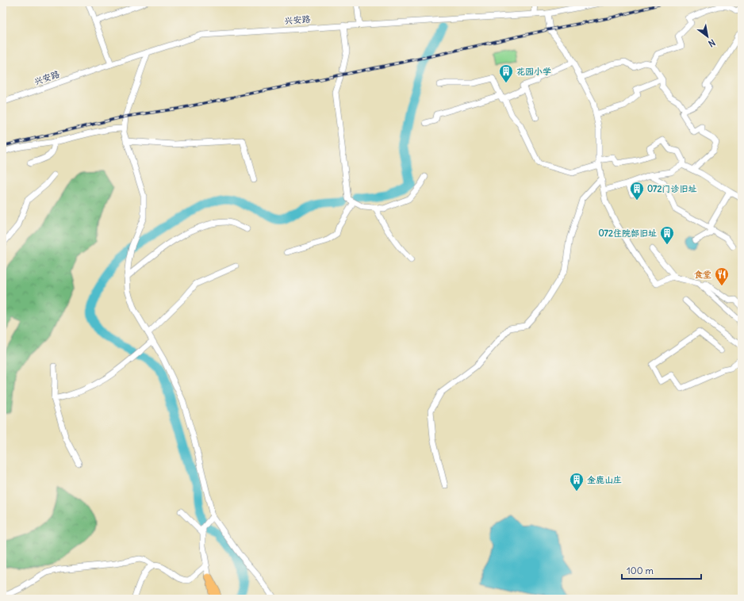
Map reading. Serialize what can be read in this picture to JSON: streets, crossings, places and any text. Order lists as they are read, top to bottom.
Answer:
{
  "streets": {
    "street": ["兴安路"]
  },
  "places": {
    "building": [
      "花园小学",
      "072门诊旧址",
      "072住院部旧址",
      "金鹿山庄"
    ],
    "restaurant": ["食堂"]
  },
  "scale_bar": "100 m",
  "north": "bottom right"
}
